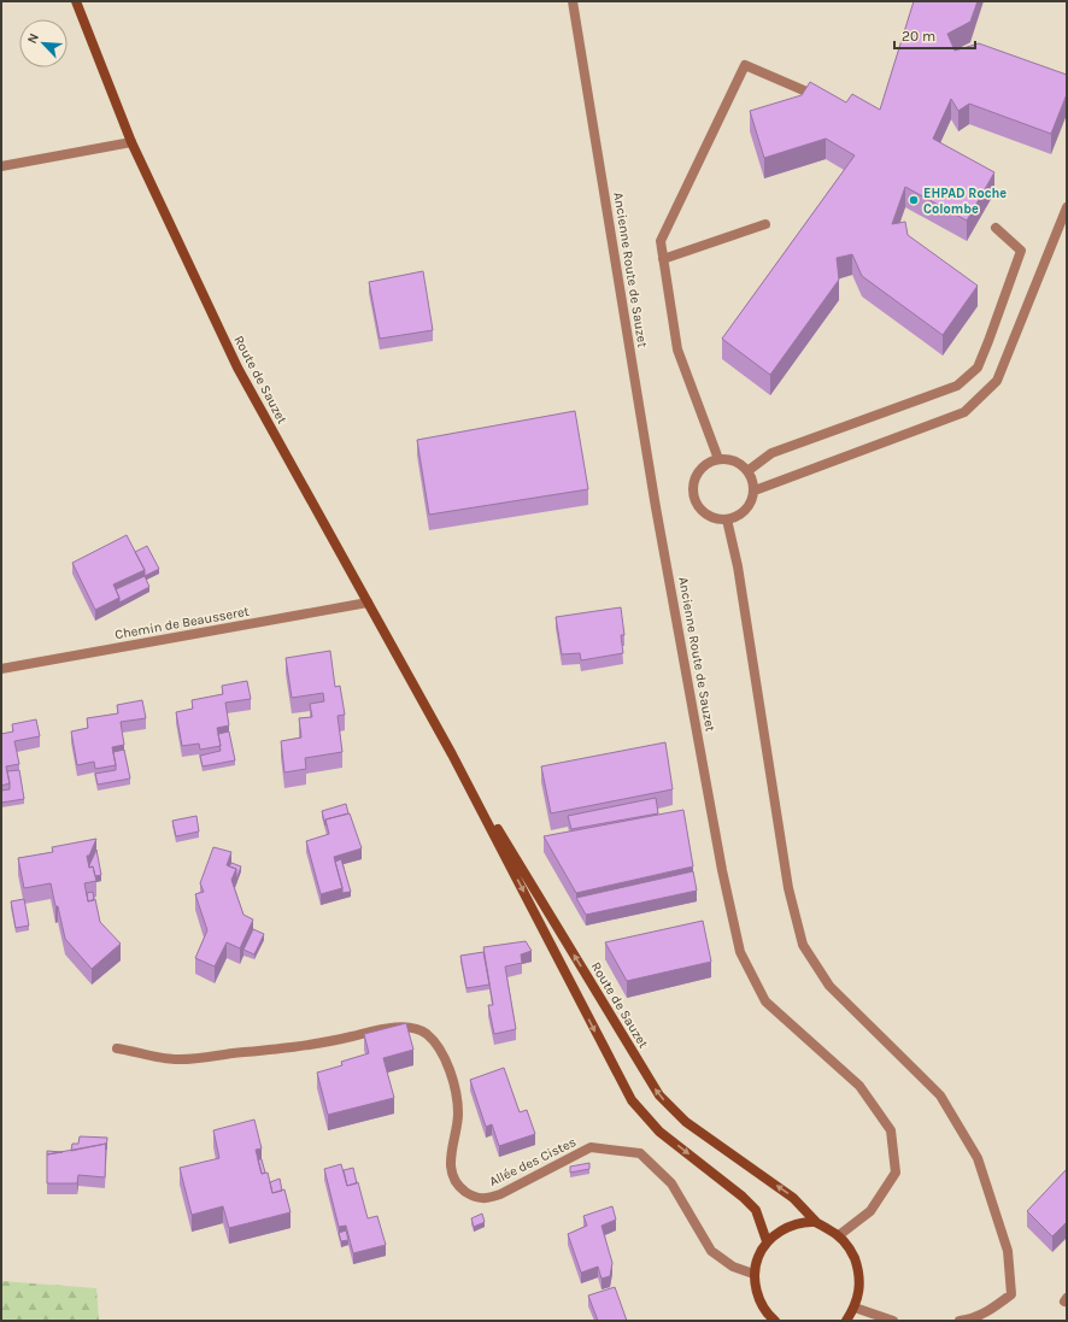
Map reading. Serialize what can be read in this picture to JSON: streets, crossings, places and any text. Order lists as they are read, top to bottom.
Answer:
{
  "streets": {
    "main road": ["Route de Sauzet"],
    "street": ["Ancienne Route de Sauzet", "Chemin de Beausseret", "Allée des Cistes"]
  },
  "crossings": [
    ["Ancienne Route de Sauzet", "Route de Sauzet"],
    ["Route de Sauzet", "Chemin de Beausseret"]
  ],
  "places": ["EHPAD Roche Colombe"],
  "scale_bar": "20 m",
  "north": "top left"
}
